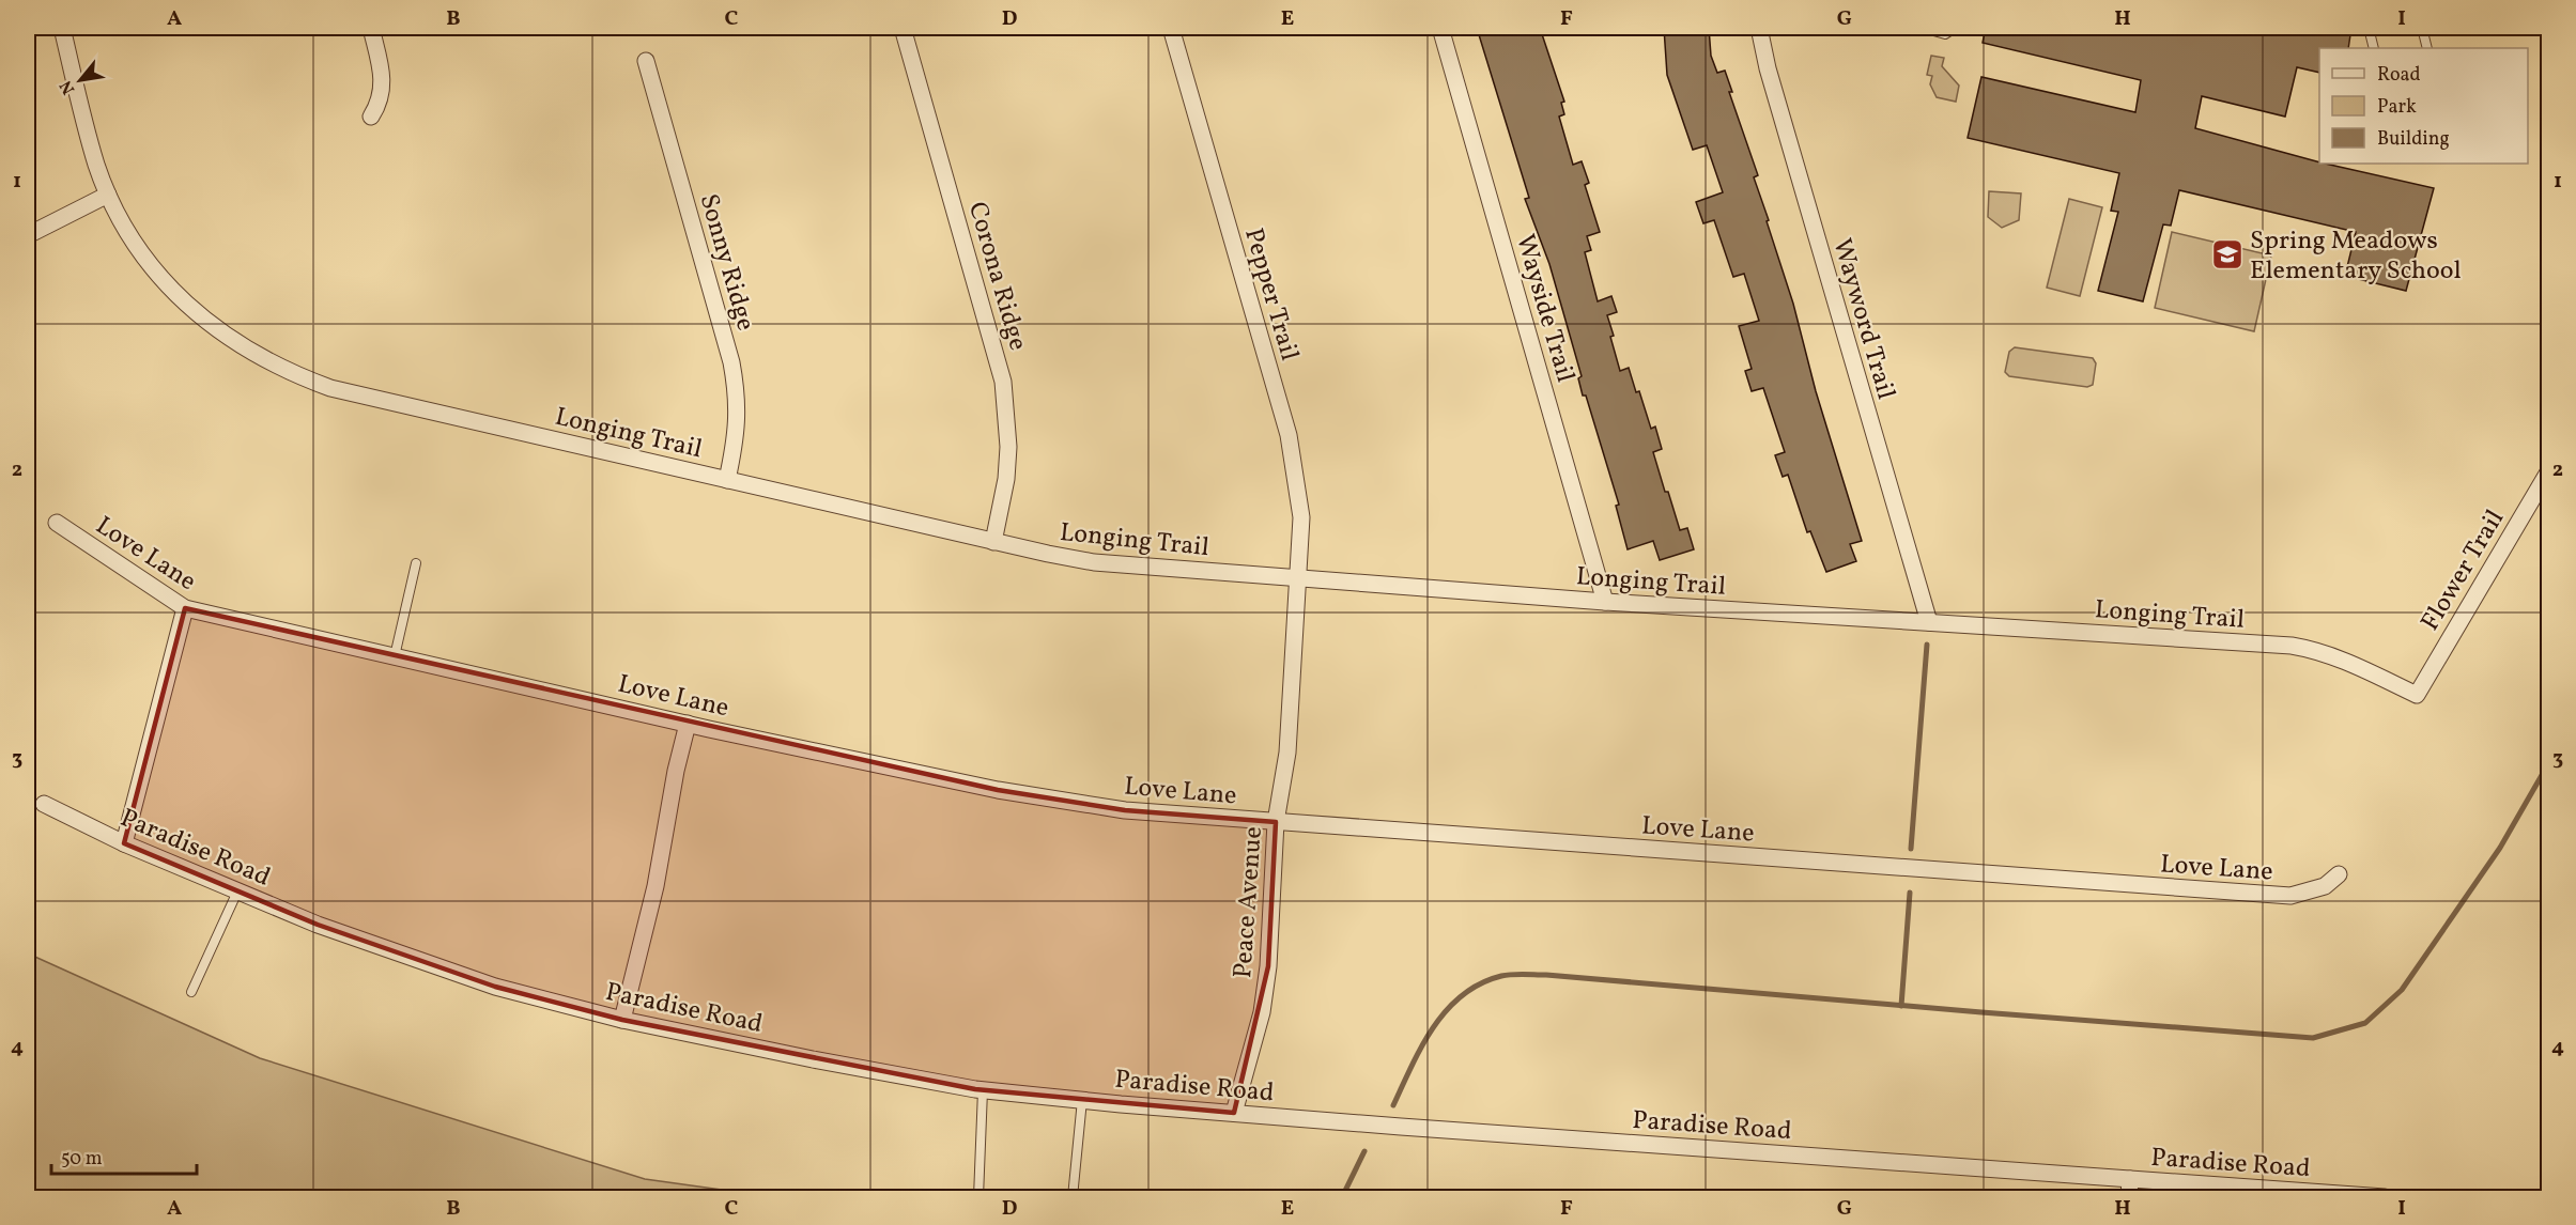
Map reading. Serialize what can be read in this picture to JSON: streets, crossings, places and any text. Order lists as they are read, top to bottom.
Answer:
{
  "streets": {
    "street": [
      "Sonny Ridge",
      "Corona Ridge",
      "Pepper Trail",
      "Wayside Trail",
      "Wayword Trail",
      "Longing Trail",
      "Love Lane",
      "Flower Trail",
      "Paradise Road",
      "Peace Avenue"
    ]
  },
  "crossings": [
    ["Sonny Ridge", "Longing Trail"],
    ["Corona Ridge", "Longing Trail"],
    ["Pepper Trail", "Longing Trail"],
    ["Pepper Trail", "Peace Avenue"],
    ["Wayside Trail", "Longing Trail"],
    ["Wayword Trail", "Longing Trail"],
    ["Longing Trail", "Flower Trail"],
    ["Longing Trail", "Peace Avenue"],
    ["Love Lane", "Peace Avenue"],
    ["Paradise Road", "Peace Avenue"]
  ],
  "places": {
    "school or university": ["Spring Meadows Elementary School"]
  },
  "legend": ["Road", "Park", "Building"],
  "scale_bar": "50 m",
  "north": "bottom left",
  "grid": {
    "columns": [
      "A",
      "B",
      "C",
      "D",
      "E",
      "F",
      "G",
      "H",
      "I"
    ],
    "rows": [
      "1",
      "2",
      "3",
      "4"
    ]
  }
}
